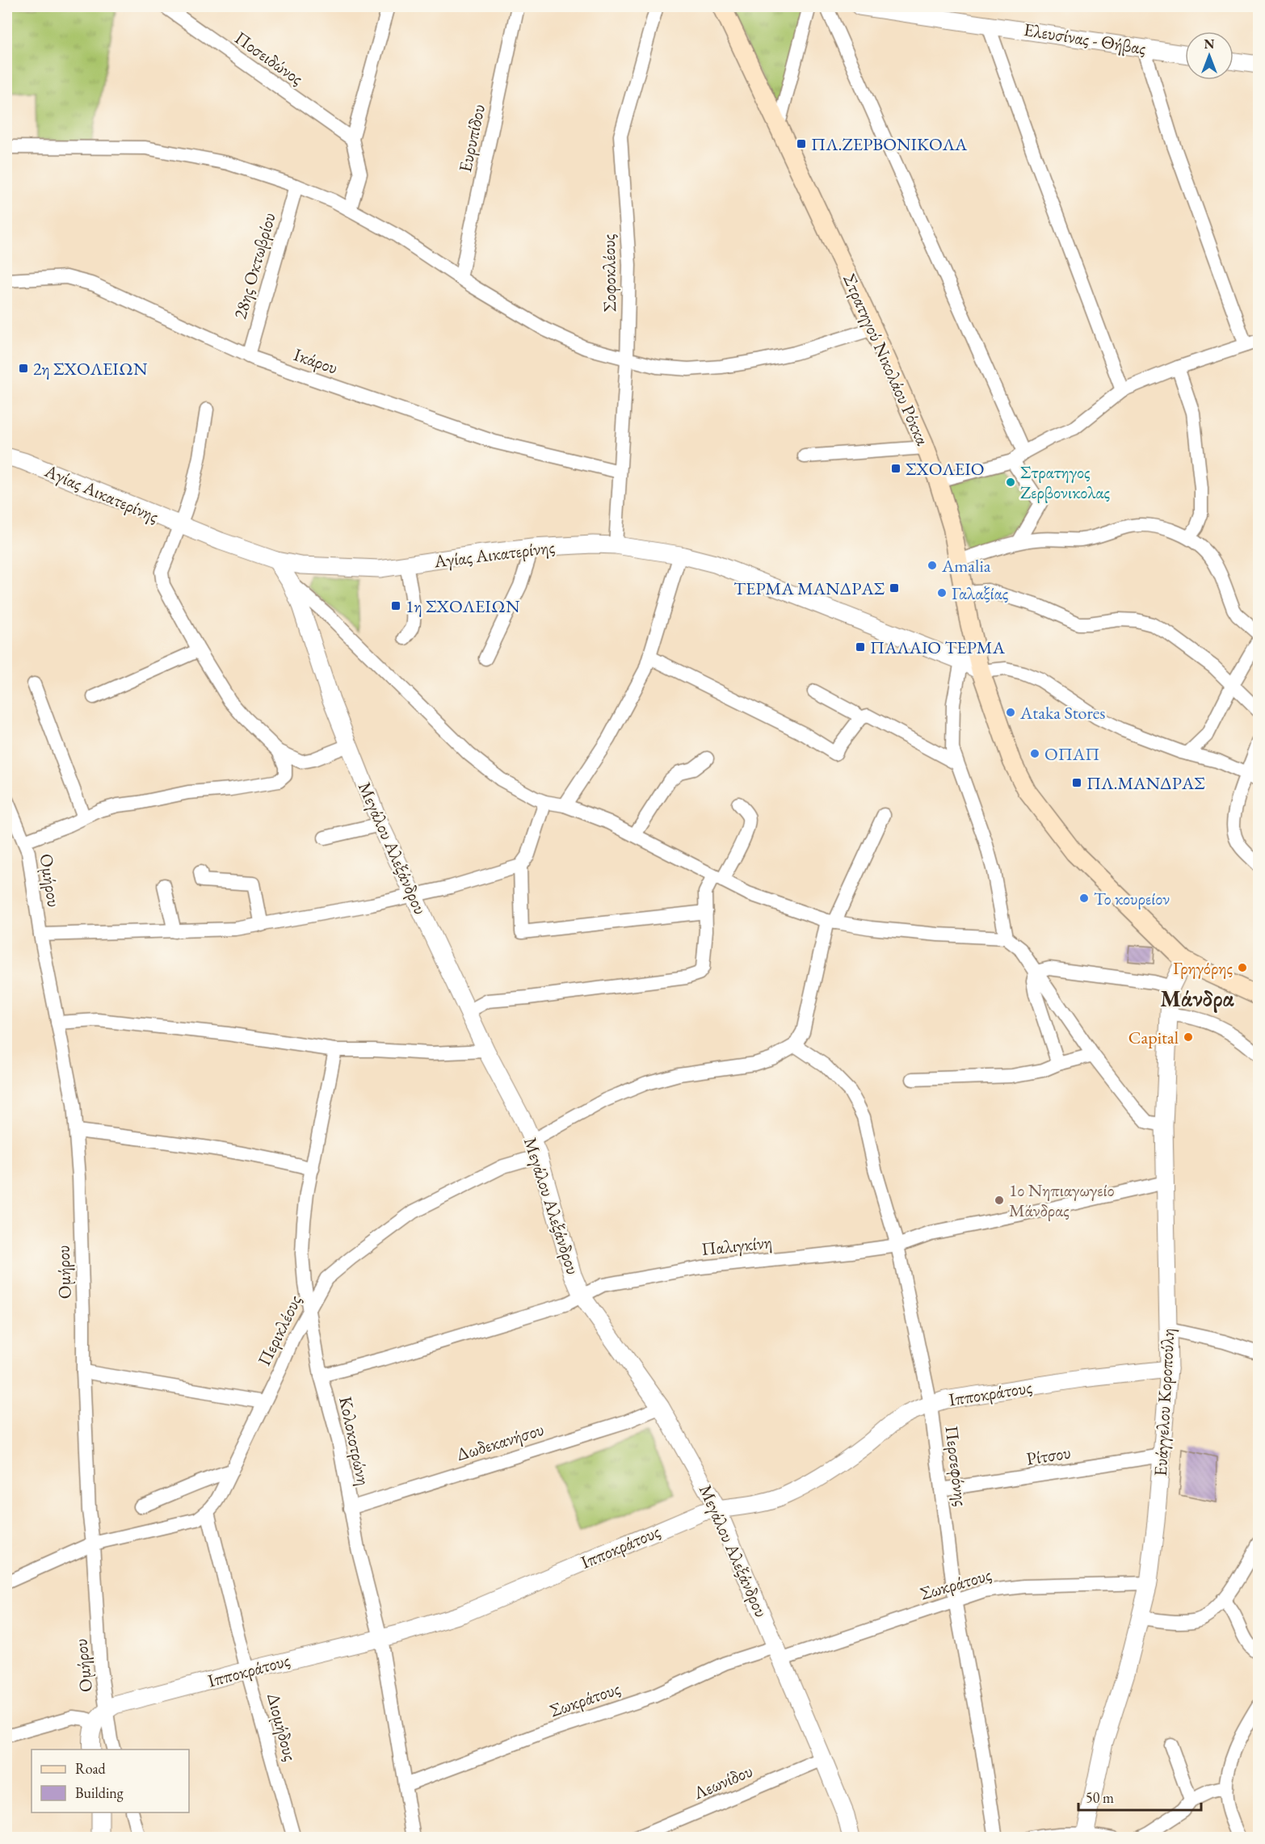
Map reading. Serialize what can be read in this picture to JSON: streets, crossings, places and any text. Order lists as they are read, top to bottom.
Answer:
{
  "streets": {
    "main road": ["Στρατηγού Νικολάου Ρόκκα"],
    "street": [
      "Ελευσίνας - Θήβας",
      "Ποσειδώνος",
      "Ευρυπίδου",
      "28ης Οκτωβρίου",
      "Σοφοκλέους",
      "Ικάρου",
      "Αγίας Αικατερίνης",
      "Μεγάλου Αλεξάνδρου",
      "Ομήρου",
      "Παλιγκίνη",
      "Περικλέους",
      "Ιπποκράτους",
      "Ευάγγελου Κοροπούλη",
      "Κολοκοτρώνη",
      "Δωδεκανήσου",
      "Ρίτσου",
      "Περσεφόνης",
      "Σωκράτους",
      "Διομήδους",
      "Λεωνίδου"
    ]
  },
  "crossings": [
    ["28ης Οκτωβρίου", "Ικάρου"],
    ["Σοφοκλέους", "Ικάρου"],
    ["Σοφοκλέους", "Αγίας Αικατερίνης"],
    ["Στρατηγού Νικολάου Ρόκκα", "Αγίας Αικατερίνης"],
    ["Στρατηγού Νικολάου Ρόκκα", "Ευάγγελου Κοροπούλη"],
    ["Αγίας Αικατερίνης", "Μεγάλου Αλεξάνδρου"],
    ["Μεγάλου Αλεξάνδρου", "Παλιγκίνη"],
    ["Μεγάλου Αλεξάνδρου", "Περικλέους"],
    ["Μεγάλου Αλεξάνδρου", "Ιπποκράτους"],
    ["Μεγάλου Αλεξάνδρου", "Δωδεκανήσου"],
    ["Μεγάλου Αλεξάνδρου", "Σωκράτους"],
    ["Μεγάλου Αλεξάνδρου", "Λεωνίδου"],
    ["Ομήρου", "Ιπποκράτους"],
    ["Παλιγκίνη", "Ευάγγελου Κοροπούλη"],
    ["Παλιγκίνη", "Κολοκοτρώνη"],
    ["Παλιγκίνη", "Περσεφόνης"],
    ["Περικλέους", "Κολοκοτρώνη"],
    ["Περικλέους", "Διομήδους"],
    ["Ιπποκράτους", "Ευάγγελου Κοροπούλη"],
    ["Ιπποκράτους", "Κολοκοτρώνη"],
    ["Ιπποκράτους", "Περσεφόνης"],
    ["Ιπποκράτους", "Διομήδους"],
    ["Ευάγγελου Κοροπούλη", "Ρίτσου"],
    ["Ευάγγελου Κοροπούλη", "Σωκράτους"],
    ["Κολοκοτρώνη", "Δωδεκανήσου"],
    ["Κολοκοτρώνη", "Σωκράτους"],
    ["Ρίτσου", "Περσεφόνης"],
    ["Περσεφόνης", "Σωκράτους"]
  ],
  "districts": ["Μάνδρα"],
  "places": {
    "transit": [
      "ΠΛ.ΖΕΡΒΟΝΙΚΟΛΑ",
      "2η ΣΧΟΛΕΙΩΝ",
      "ΣΧΟΛΕΙΟ",
      "ΤΕΡΜΑ ΜΑΝΔΡΑΣ",
      "1η ΣΧΟΛΕΙΩΝ",
      "ΠΑΛΑΙΟ ΤΕΡΜΑ",
      "ΠΛ.ΜΑΝΔΡΑΣ"
    ],
    "other": [
      "Στρατηγος Ζερβονικολας",
      "Amalia",
      "Γαλαξίας",
      "Ataka Stores",
      "ΟΠΑΠ",
      "Το κουρείον",
      "Γρηγόρης",
      "Capital",
      "1ο Νηπιαγωγείο Μάνδρας"
    ]
  },
  "legend": ["Road", "Building"],
  "scale_bar": "50 m",
  "north": "top"
}
